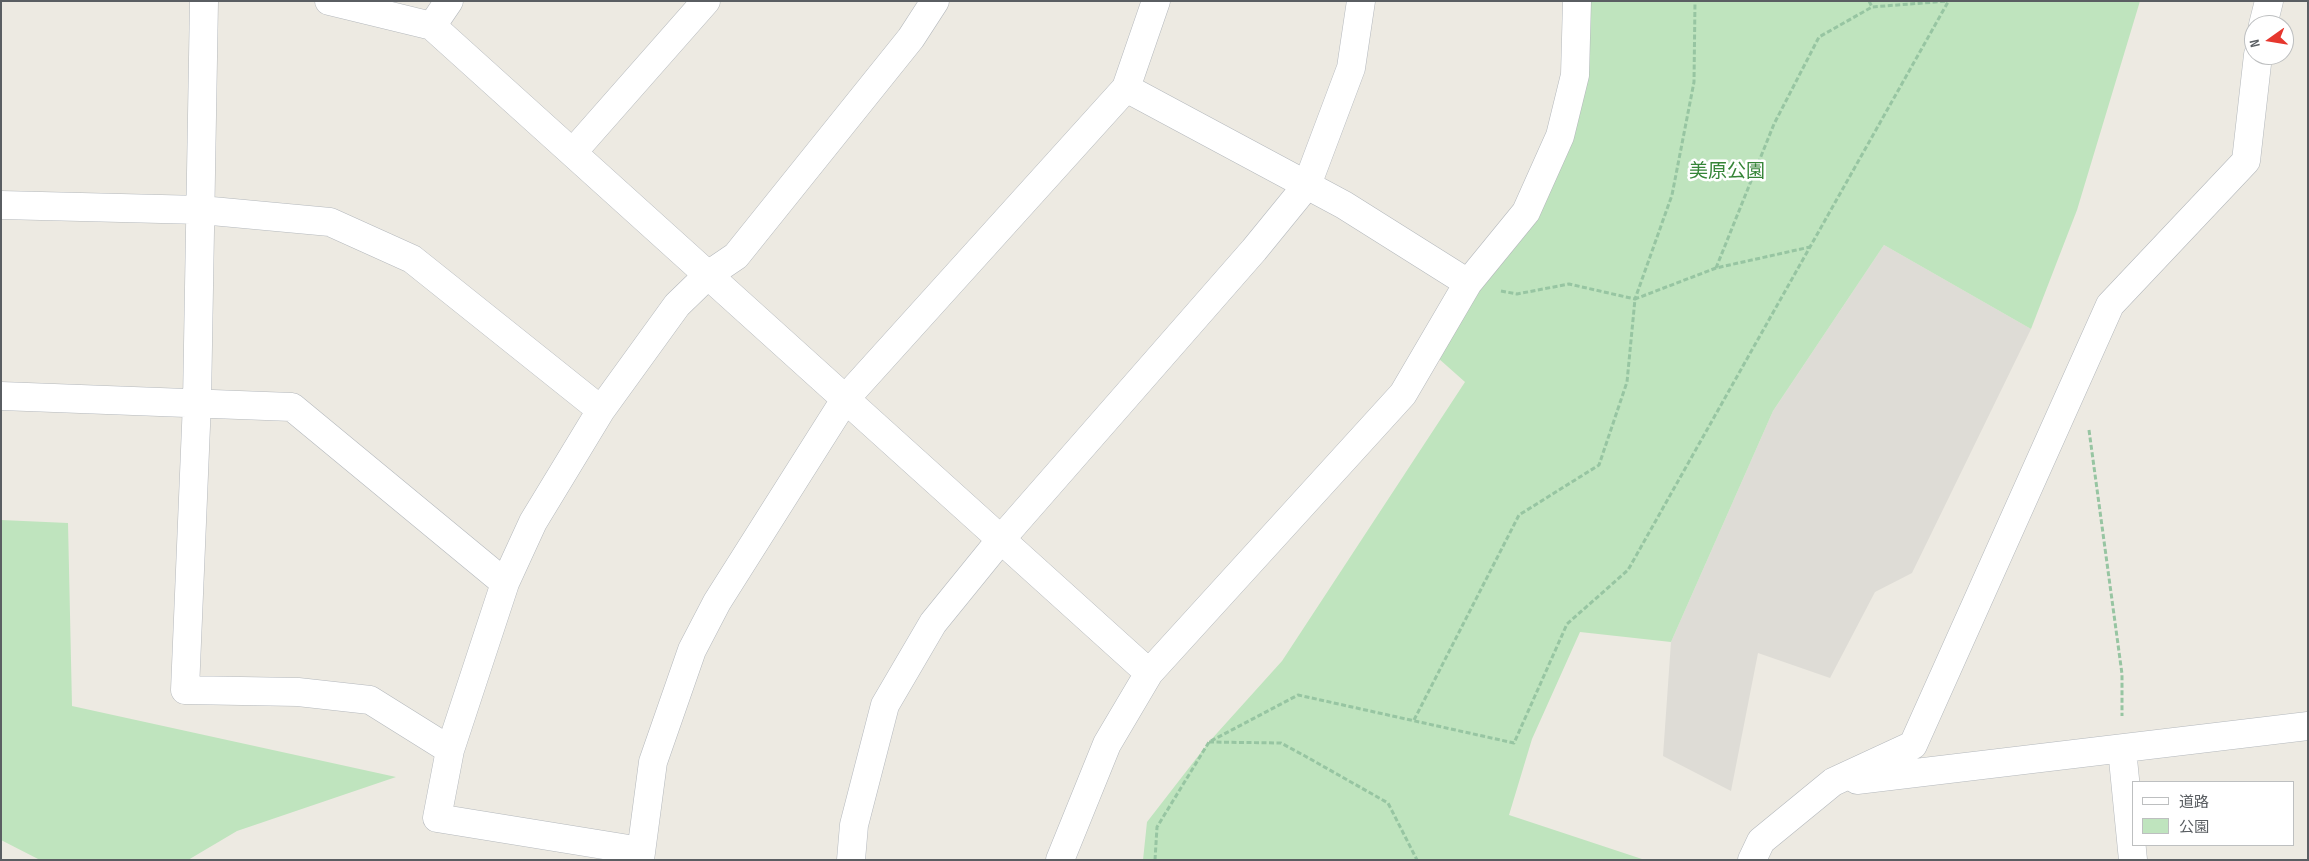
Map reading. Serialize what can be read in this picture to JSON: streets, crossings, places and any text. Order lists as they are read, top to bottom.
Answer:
{
  "parks": ["美原公園"],
  "legend": ["道路", "公園"],
  "north": "left"
}
